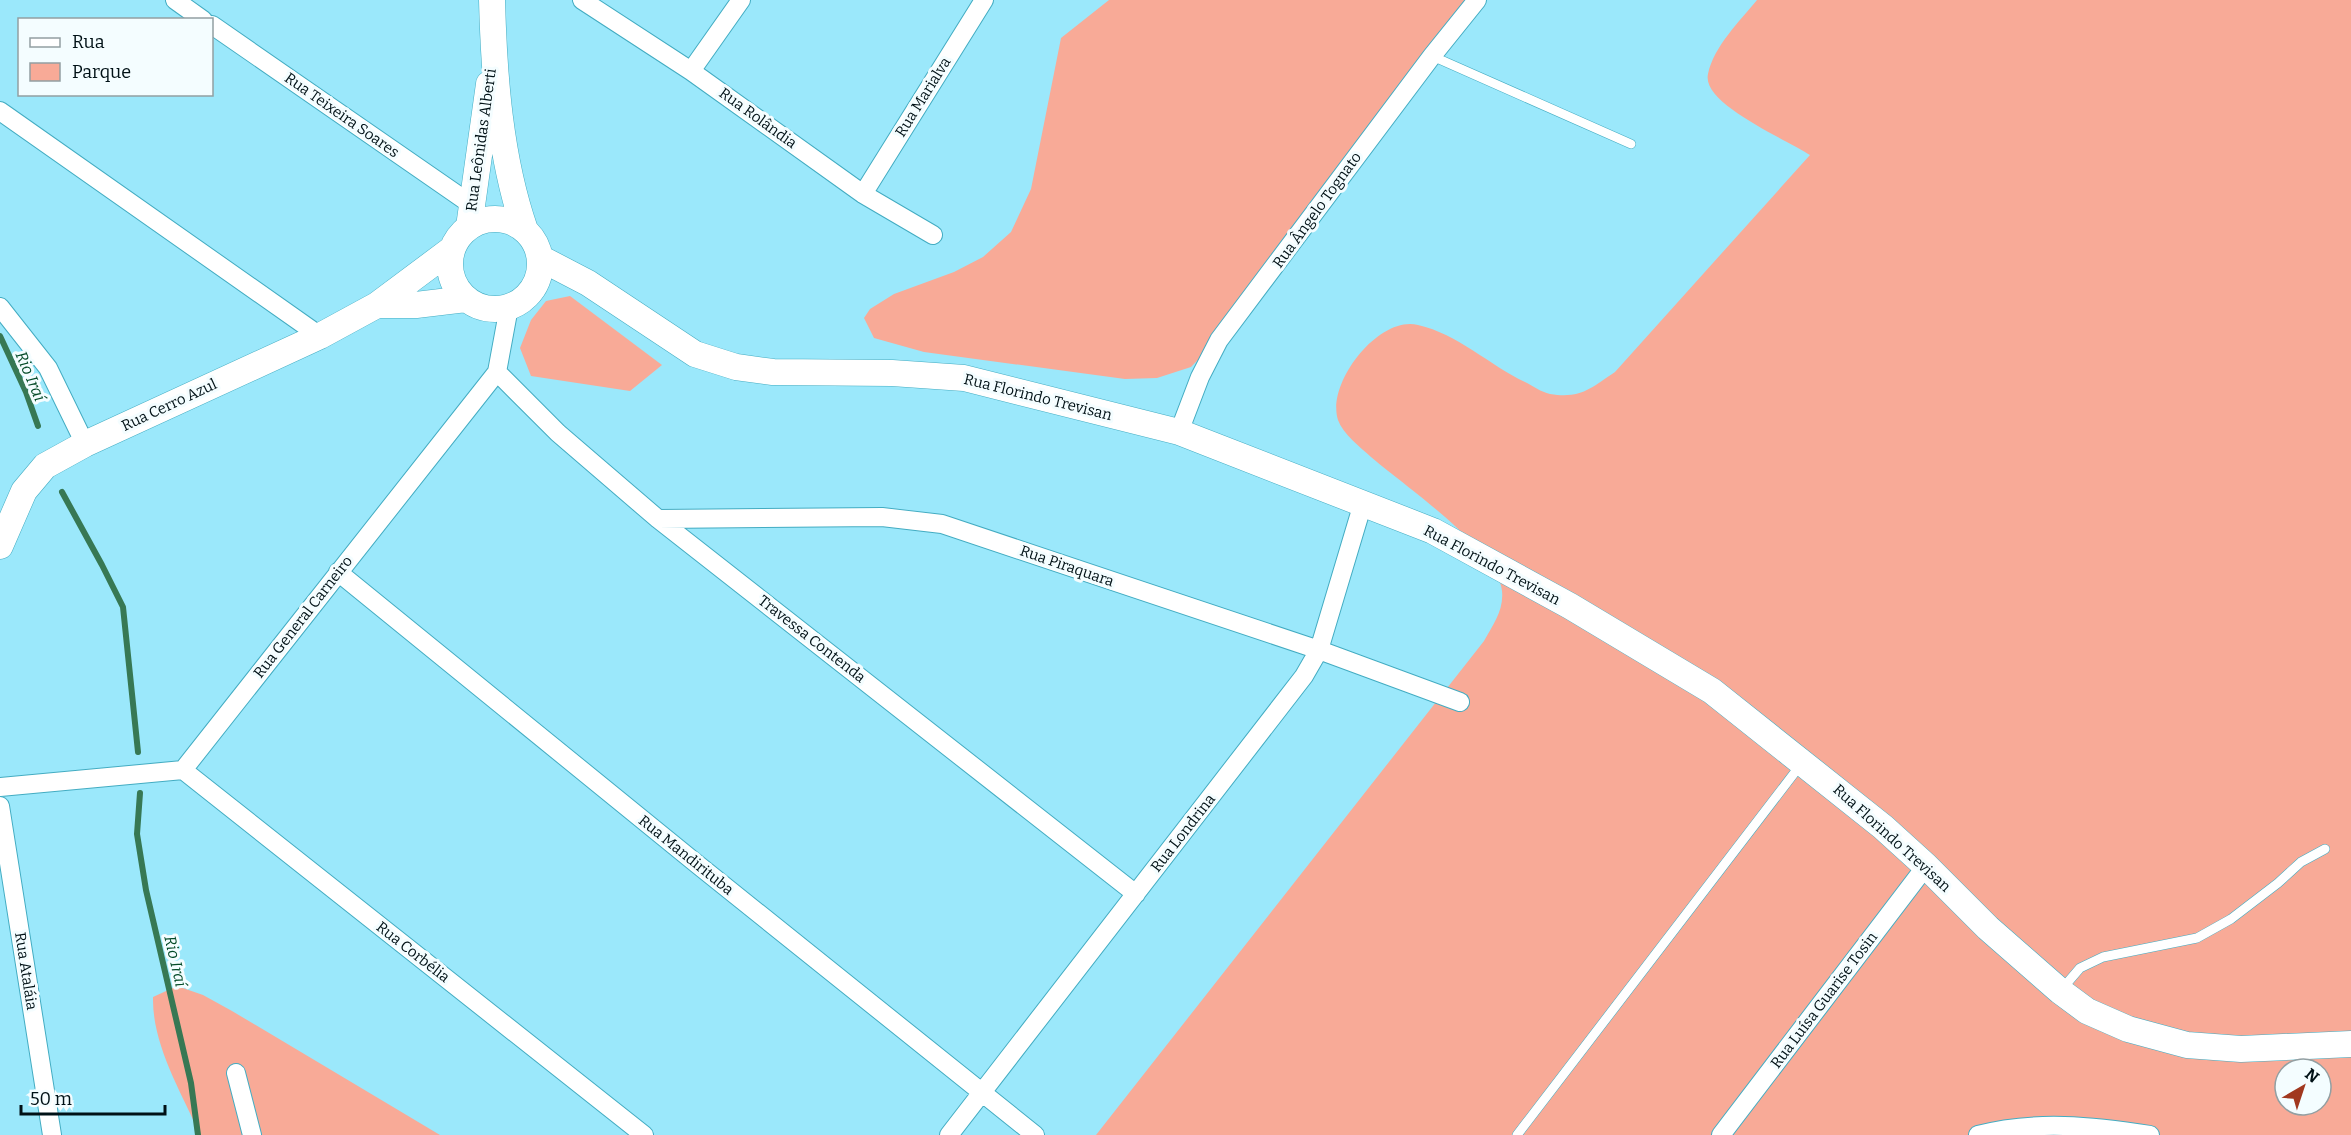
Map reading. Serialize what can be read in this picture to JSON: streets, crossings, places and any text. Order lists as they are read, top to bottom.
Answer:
{
  "streets": {
    "street": [
      "Rua Marialva",
      "Rua Teixeira Soares",
      "Rua Rolândia",
      "Rua Leônidas Alberti",
      "Rua Ângelo Tognato",
      "Rua Florindo Trevisan",
      "Rua Cerro Azul",
      "Rua Piraquara",
      "Rua General Carneiro",
      "Travessa Contenda",
      "Rua Londrina",
      "Rua Mandirituba",
      "Rua Corbélia",
      "Rua Ataláia",
      "Rua Luísa Guarise Tosin"
    ]
  },
  "crossings": [
    ["Rua Marialva", "Rua Rolândia"],
    ["Rua Teixeira Soares", "Rua Leônidas Alberti"],
    ["Rua Teixeira Soares", "Rua Florindo Trevisan"],
    ["Rua Teixeira Soares", "Rua Cerro Azul"],
    ["Rua Teixeira Soares", "Rua General Carneiro"],
    ["Rua Leônidas Alberti", "Rua Florindo Trevisan"],
    ["Rua Leônidas Alberti", "Rua Cerro Azul"],
    ["Rua Leônidas Alberti", "Rua General Carneiro"],
    ["Rua Ângelo Tognato", "Rua Florindo Trevisan"],
    ["Rua Florindo Trevisan", "Rua Cerro Azul"],
    ["Rua Florindo Trevisan", "Rua General Carneiro"],
    ["Rua Florindo Trevisan", "Rua Londrina"],
    ["Rua Florindo Trevisan", "Rua Luísa Guarise Tosin"],
    ["Rua Cerro Azul", "Rua General Carneiro"],
    ["Rua Piraquara", "Travessa Contenda"],
    ["Rua Piraquara", "Rua Londrina"],
    ["Rua General Carneiro", "Travessa Contenda"],
    ["Rua General Carneiro", "Rua Mandirituba"],
    ["Rua General Carneiro", "Rua Corbélia"],
    ["Travessa Contenda", "Rua Londrina"],
    ["Rua Londrina", "Rua Mandirituba"]
  ],
  "water": ["Rio Iraí"],
  "legend": ["Rua", "Parque"],
  "scale_bar": "50 m",
  "north": "top right"
}
